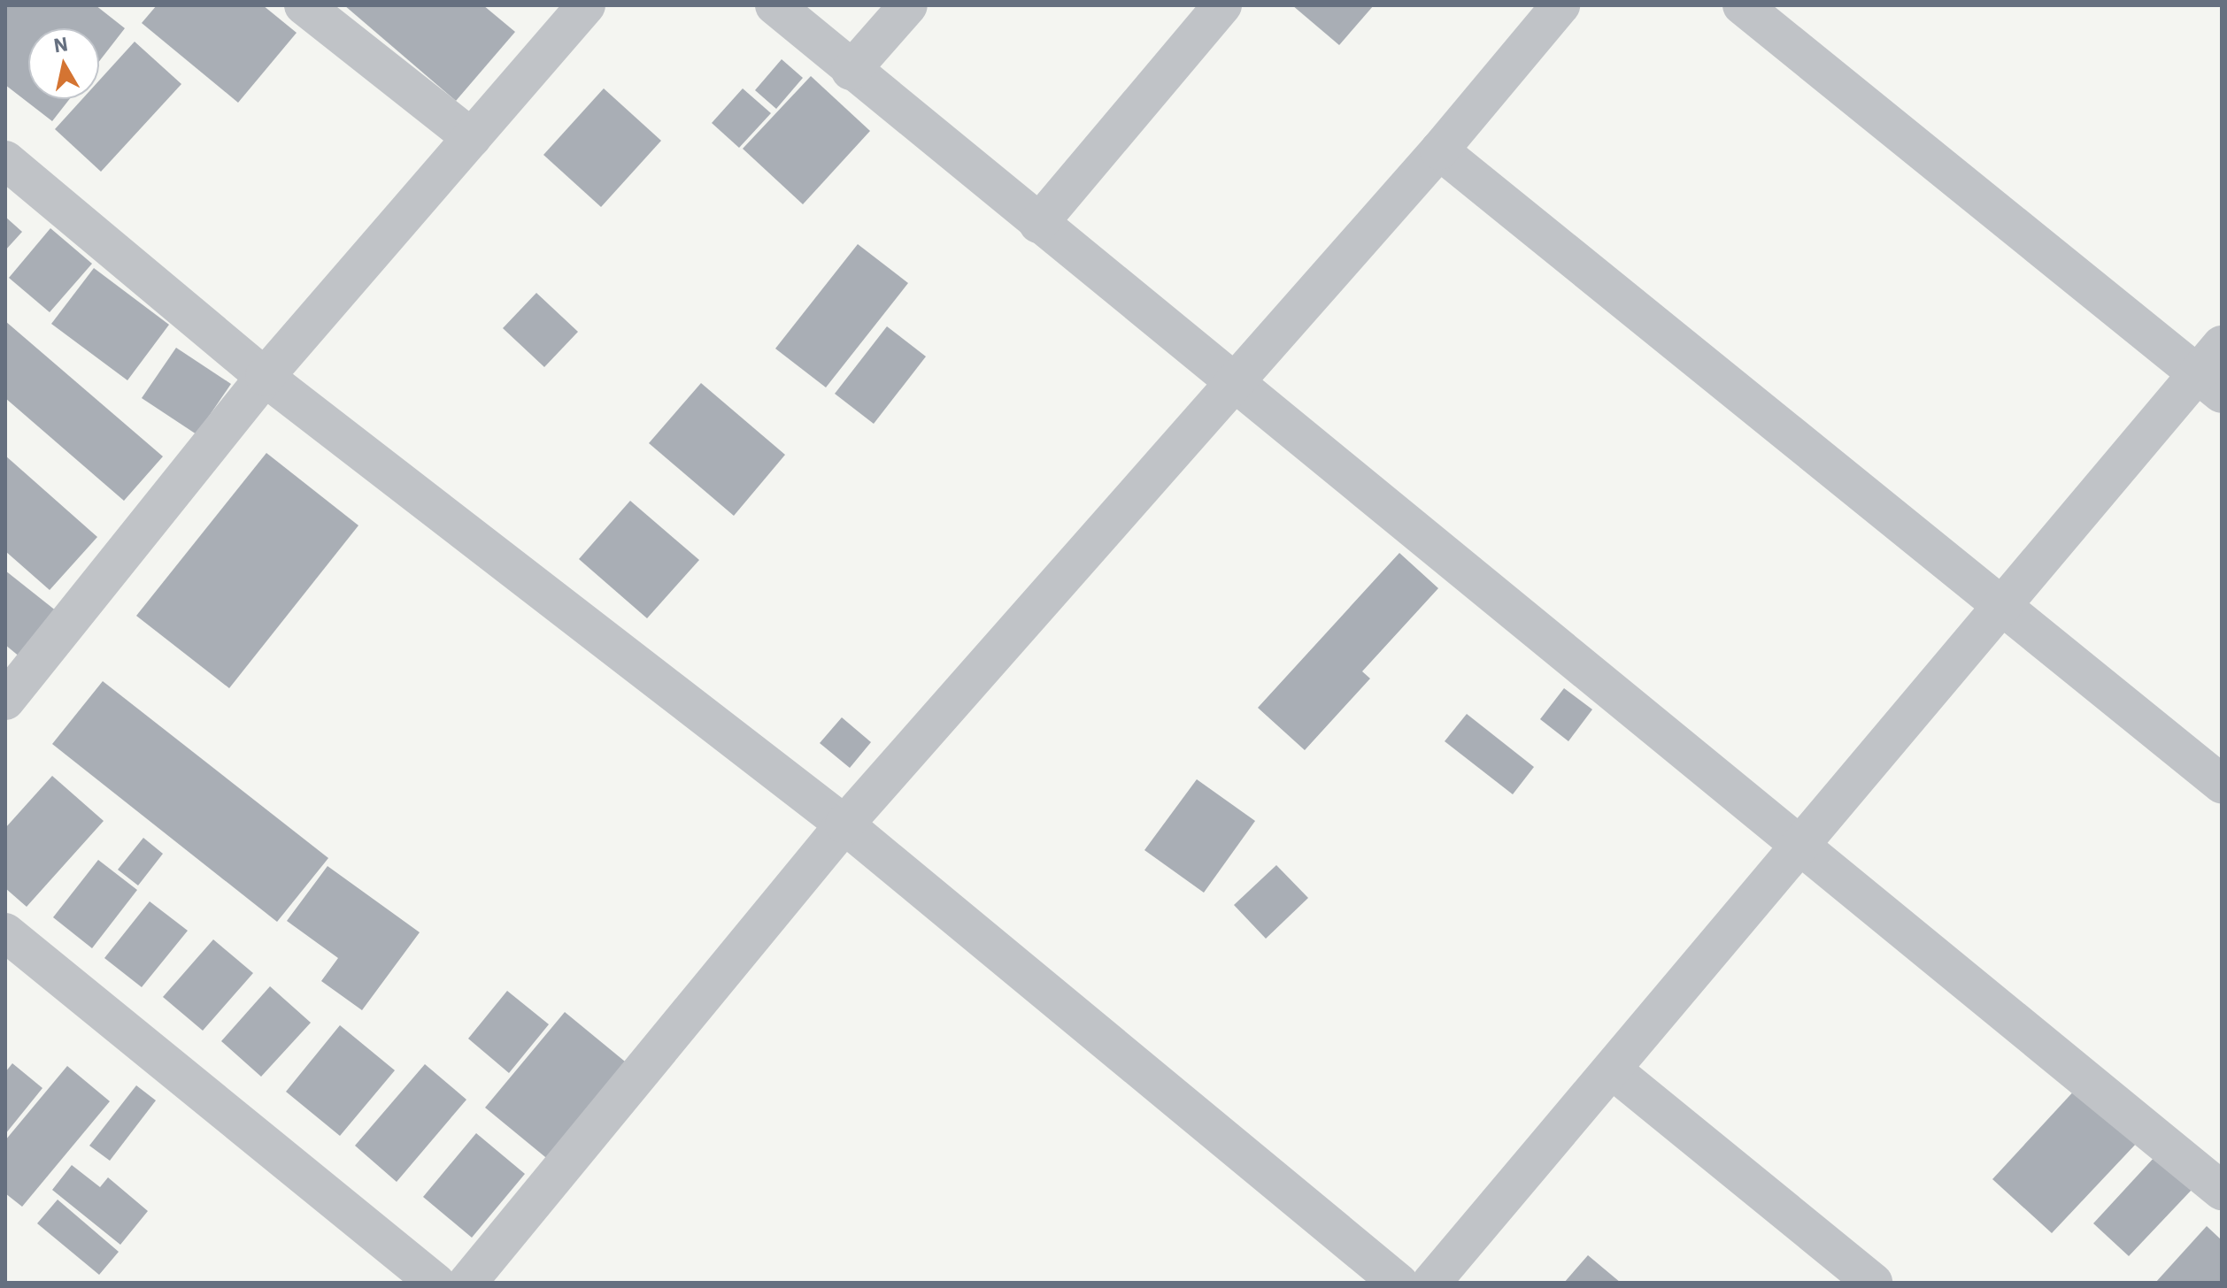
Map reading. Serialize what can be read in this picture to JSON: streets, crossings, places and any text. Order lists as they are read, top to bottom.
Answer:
{
  "north": "top"
}
